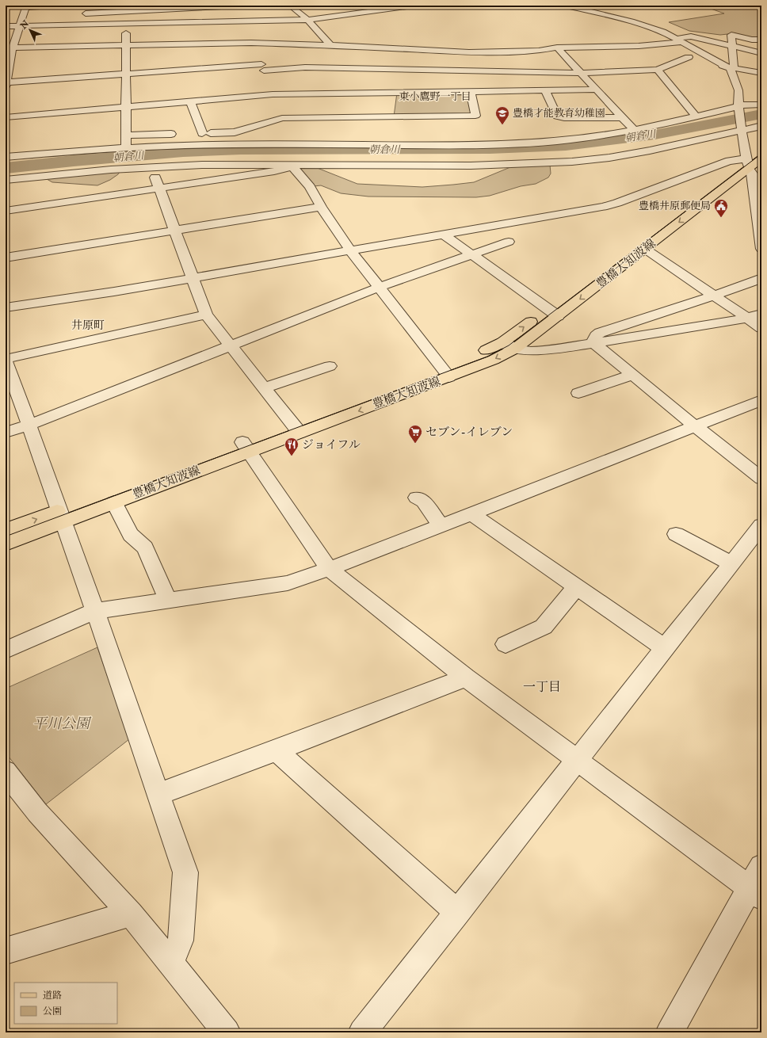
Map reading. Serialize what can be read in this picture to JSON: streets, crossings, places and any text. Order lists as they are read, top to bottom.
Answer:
{
  "streets": {
    "main road": ["豊橋大知波線"]
  },
  "districts": ["東小鷹野一丁目", "井原町", "一丁目"],
  "water": ["朝倉川"],
  "parks": ["平川公園"],
  "places": {
    "school or university": ["豊橋才能教育幼稚園"],
    "public building": ["豊橋井原郵便局"],
    "supermarket": ["セブン-イレブン"],
    "restaurant": ["ジョイフル"]
  },
  "legend": ["道路", "公園"],
  "north": "top left"
}
